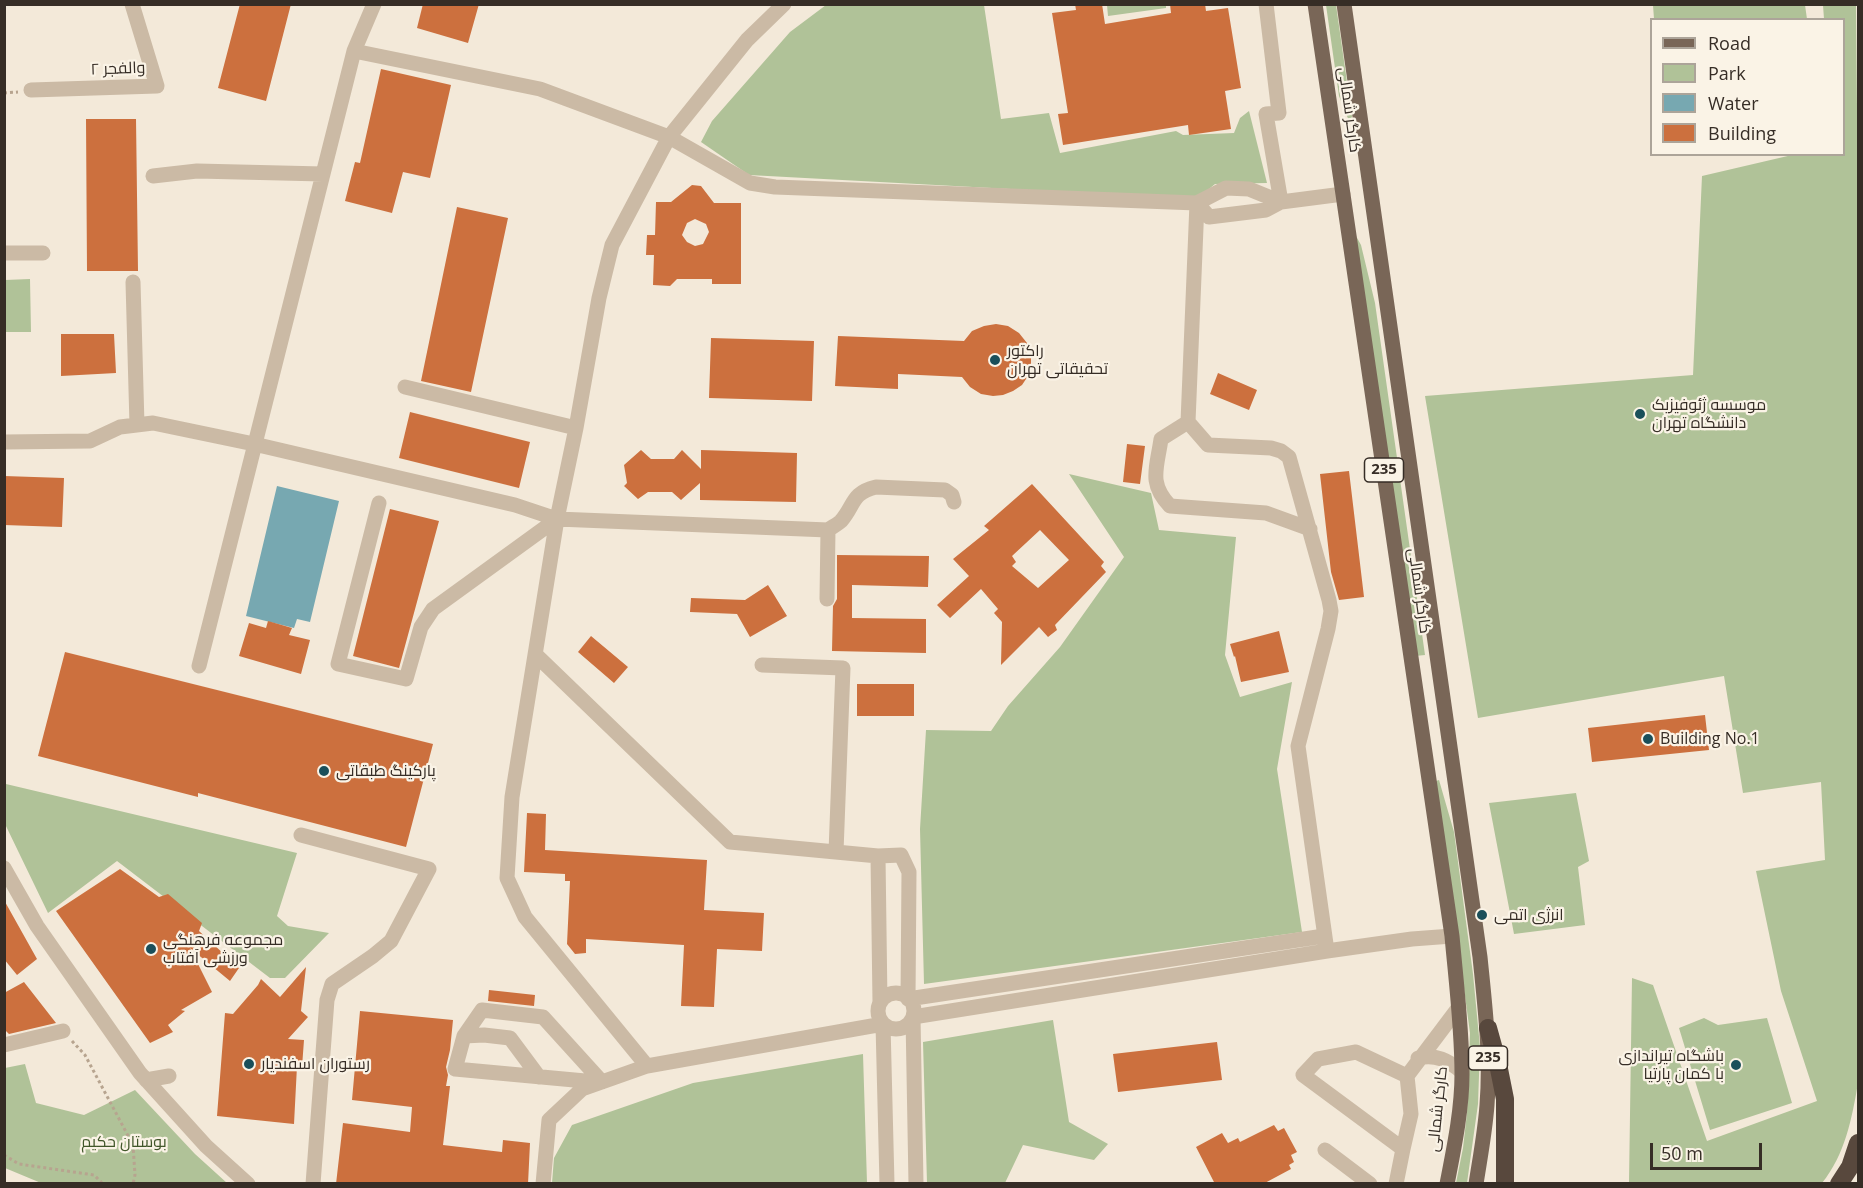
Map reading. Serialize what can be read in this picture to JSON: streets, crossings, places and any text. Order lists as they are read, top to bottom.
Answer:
{
  "streets": {
    "main road": ["کارگر شمالی", "235"],
    "street": ["والفجر ۲"]
  },
  "parks": ["بوستان حکیم"],
  "places": [
    "راکتور تحقیقاتی تهران",
    "موسسه ژئوفیزیک دانشگاه تهران",
    "Building No.1",
    "پارکینگ طبقاتی",
    "انرژی اتمی",
    "مجموعه فرهنگی ورزشی آفتاب",
    "رستوران اسفندیار",
    "باشگاه تیراندازی با کمان پارتیا"
  ],
  "legend": [
    "Road",
    "Park",
    "Water",
    "Building"
  ],
  "scale_bar": "50 m"
}
